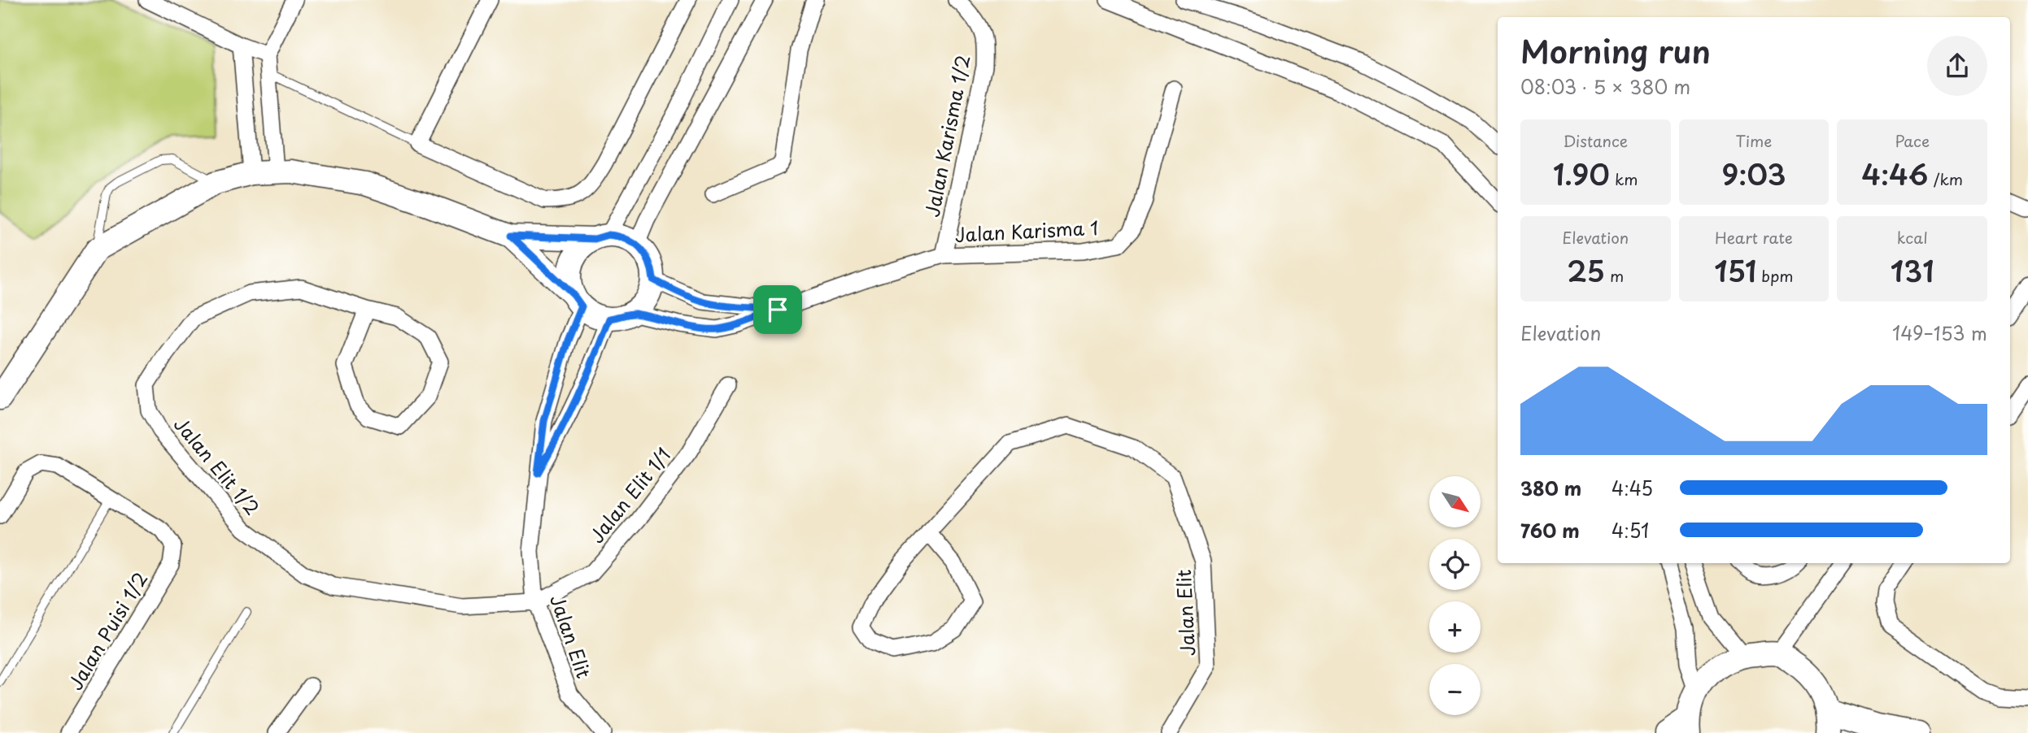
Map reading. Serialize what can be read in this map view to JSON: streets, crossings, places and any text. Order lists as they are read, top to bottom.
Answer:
{
  "streets": {
    "street": [
      "Jalan Karisma 1/2",
      "Jalan Karisma 1",
      "Jalan Elit 1/2",
      "Jalan Elit 1/1",
      "Jalan Elit",
      "Jalan Puisi 1/2"
    ]
  },
  "crossings": [
    ["Jalan Karisma 1/2", "Jalan Karisma 1"],
    ["Jalan Karisma 1", "Jalan Elit"],
    ["Jalan Elit 1/2", "Jalan Elit 1/1"],
    ["Jalan Elit 1/2", "Jalan Elit"],
    ["Jalan Elit 1/1", "Jalan Elit"]
  ],
  "north": "bottom right",
  "page": {
    "heading": ["Morning run", "08:03 · 5 × 380 m"],
    "stats": [
      ["Distance", "1.90 km"],
      ["Time", "9:03"],
      ["Pace", "4:46 /km"],
      ["Elevation", "25 m"],
      ["Heart rate", "151 bpm"],
      ["kcal", "131"]
    ],
    "chart": ["Elevation", "149–153 m"],
    "list": [
      {
        "name": "380 m",
        "note": "4:45"
      },
      {
        "name": "760 m",
        "note": "4:51"
      }
    ],
    "map_buttons": ["+", "−"]
  }
}
